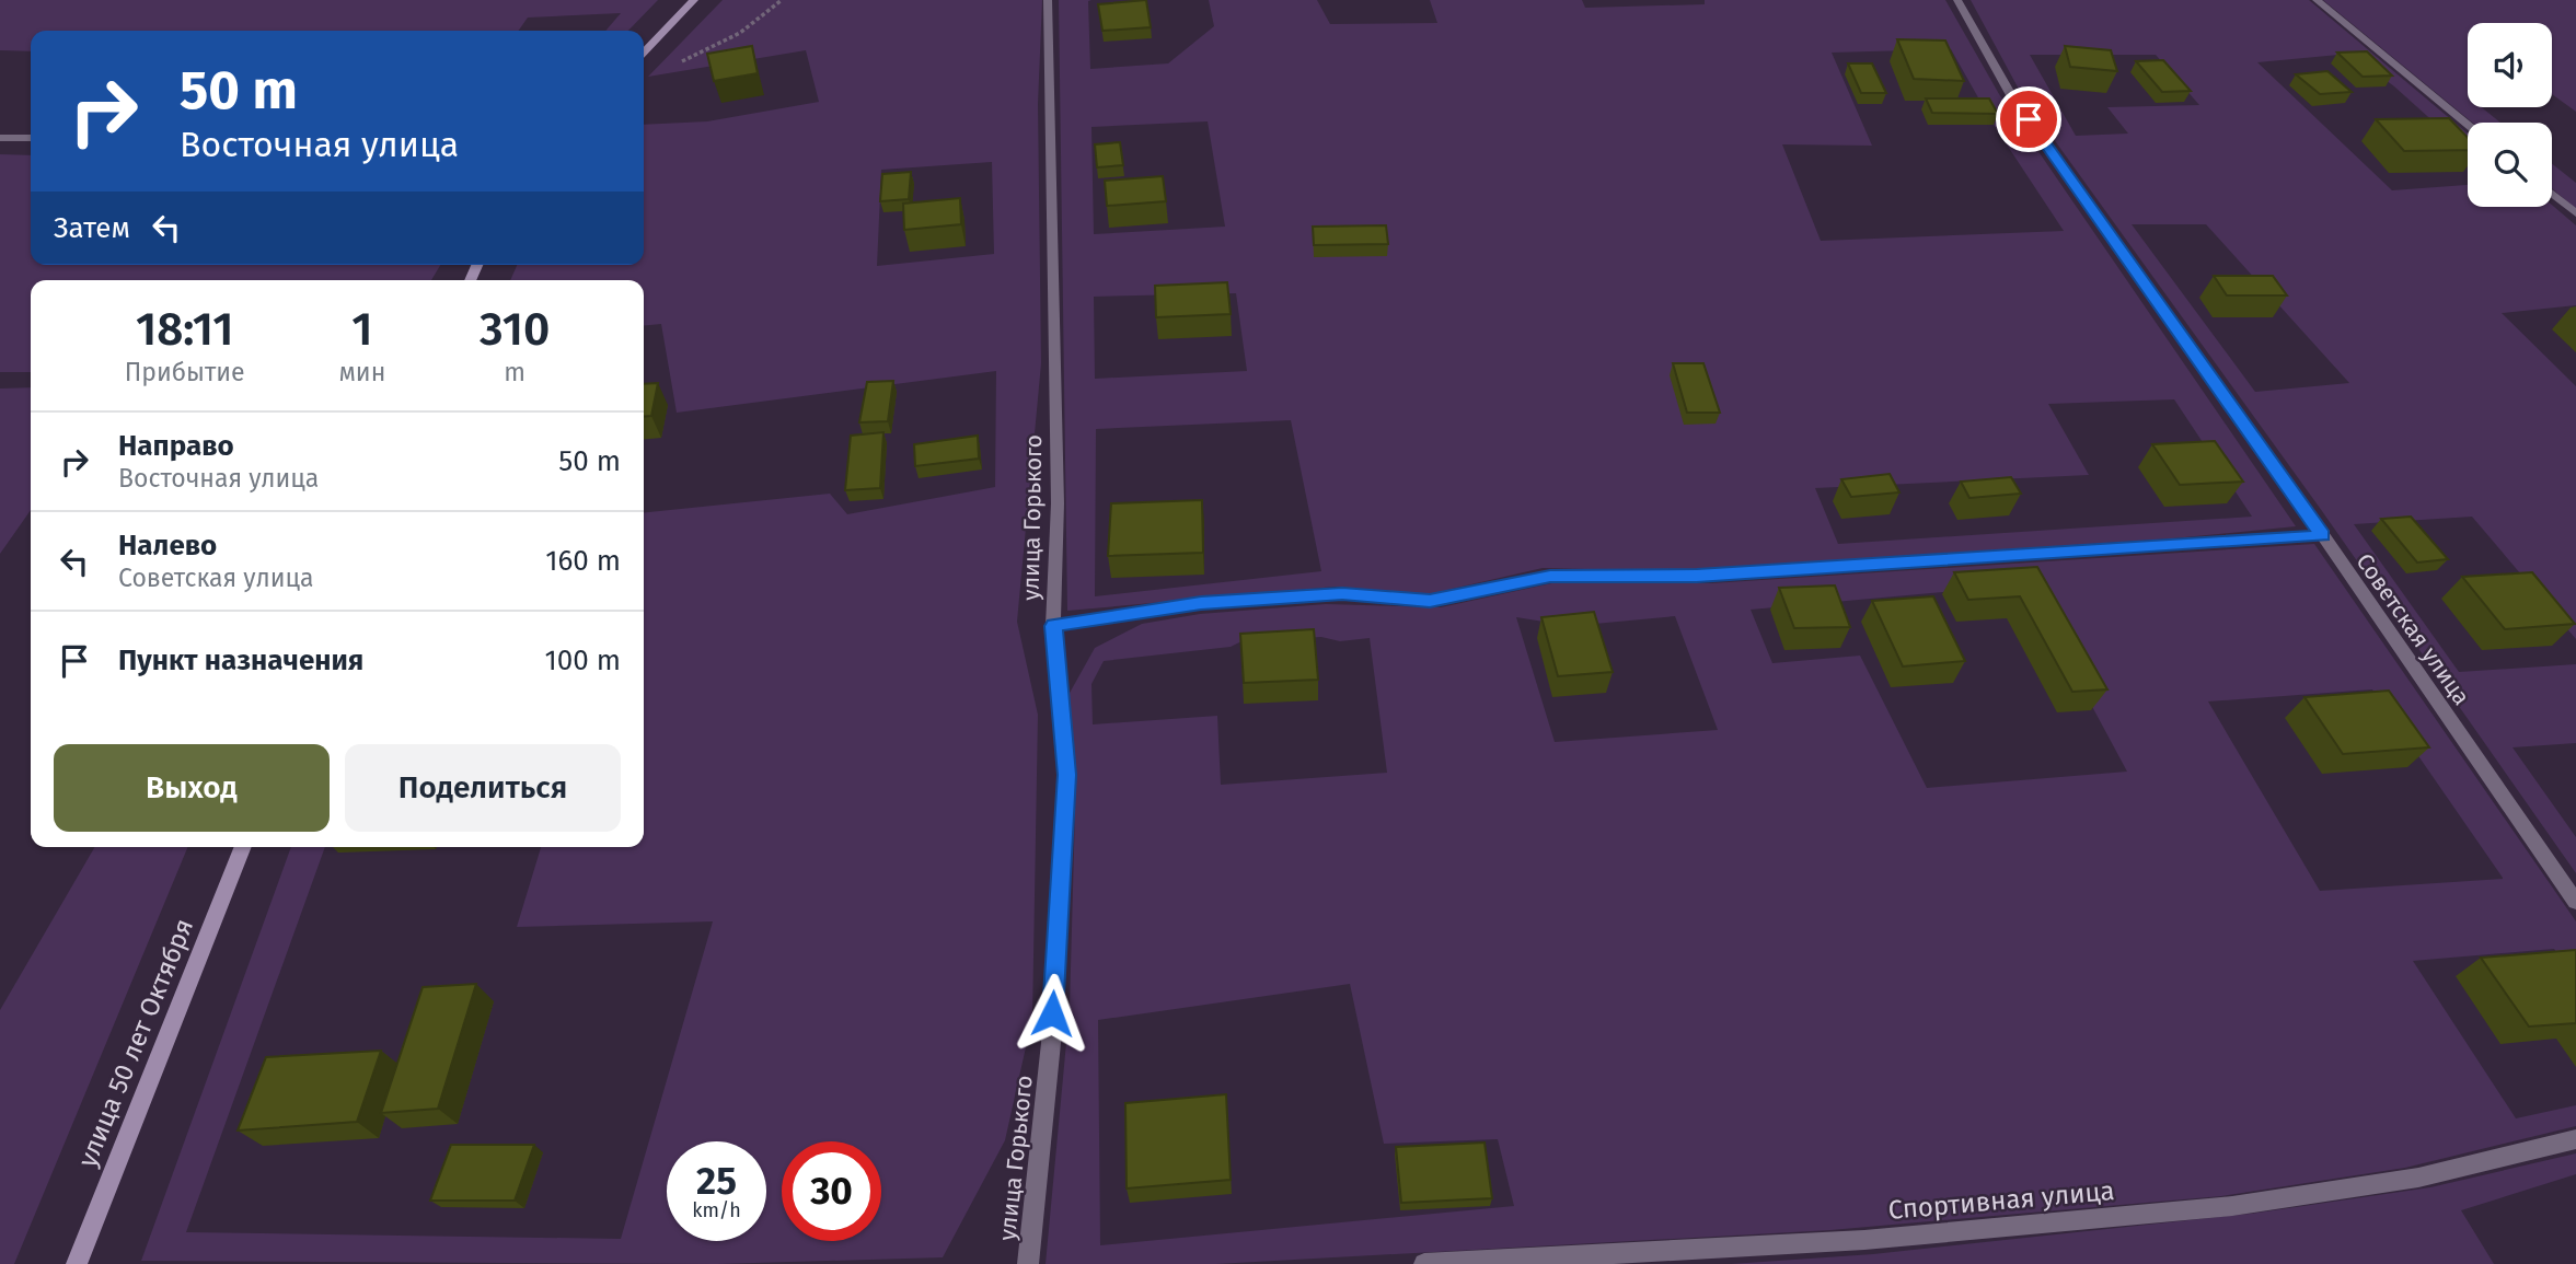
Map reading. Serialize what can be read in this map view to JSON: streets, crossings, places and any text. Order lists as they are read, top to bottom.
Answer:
{
  "streets": {
    "main road": ["улица 50 лет Октября"],
    "street": ["улица Горького", "Советская улица", "Спортивная улица"]
  },
  "page": {
    "turn": ["50 m", "Восточная улица"],
    "then": "Затем",
    "eta": [
      "18:11",
      "Прибытие",
      "1",
      "мин",
      "310",
      "m"
    ],
    "list": [
      {
        "name": "Направо",
        "note": "Восточная улица",
        "value": "50 m"
      },
      {
        "name": "Налево",
        "note": "Советская улица",
        "value": "160 m"
      },
      {
        "name": "Пункт назначения",
        "value": "100 m"
      }
    ],
    "buttons": ["Выход", "Поделиться"],
    "speed": "25 km/h",
    "limit": "30"
  }
}
